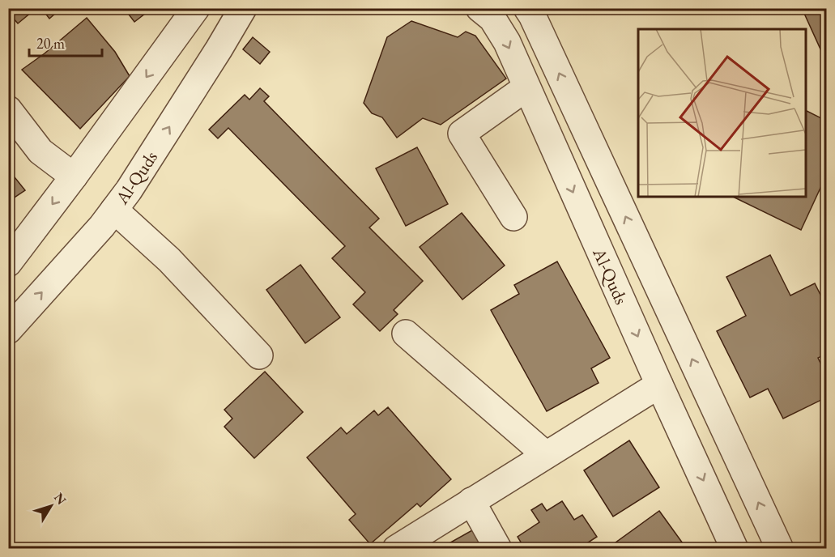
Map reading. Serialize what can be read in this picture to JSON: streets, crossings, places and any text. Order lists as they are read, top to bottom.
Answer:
{
  "streets": {
    "street": ["Al-Quds"]
  },
  "scale_bar": "20 m",
  "north": "top right"
}
